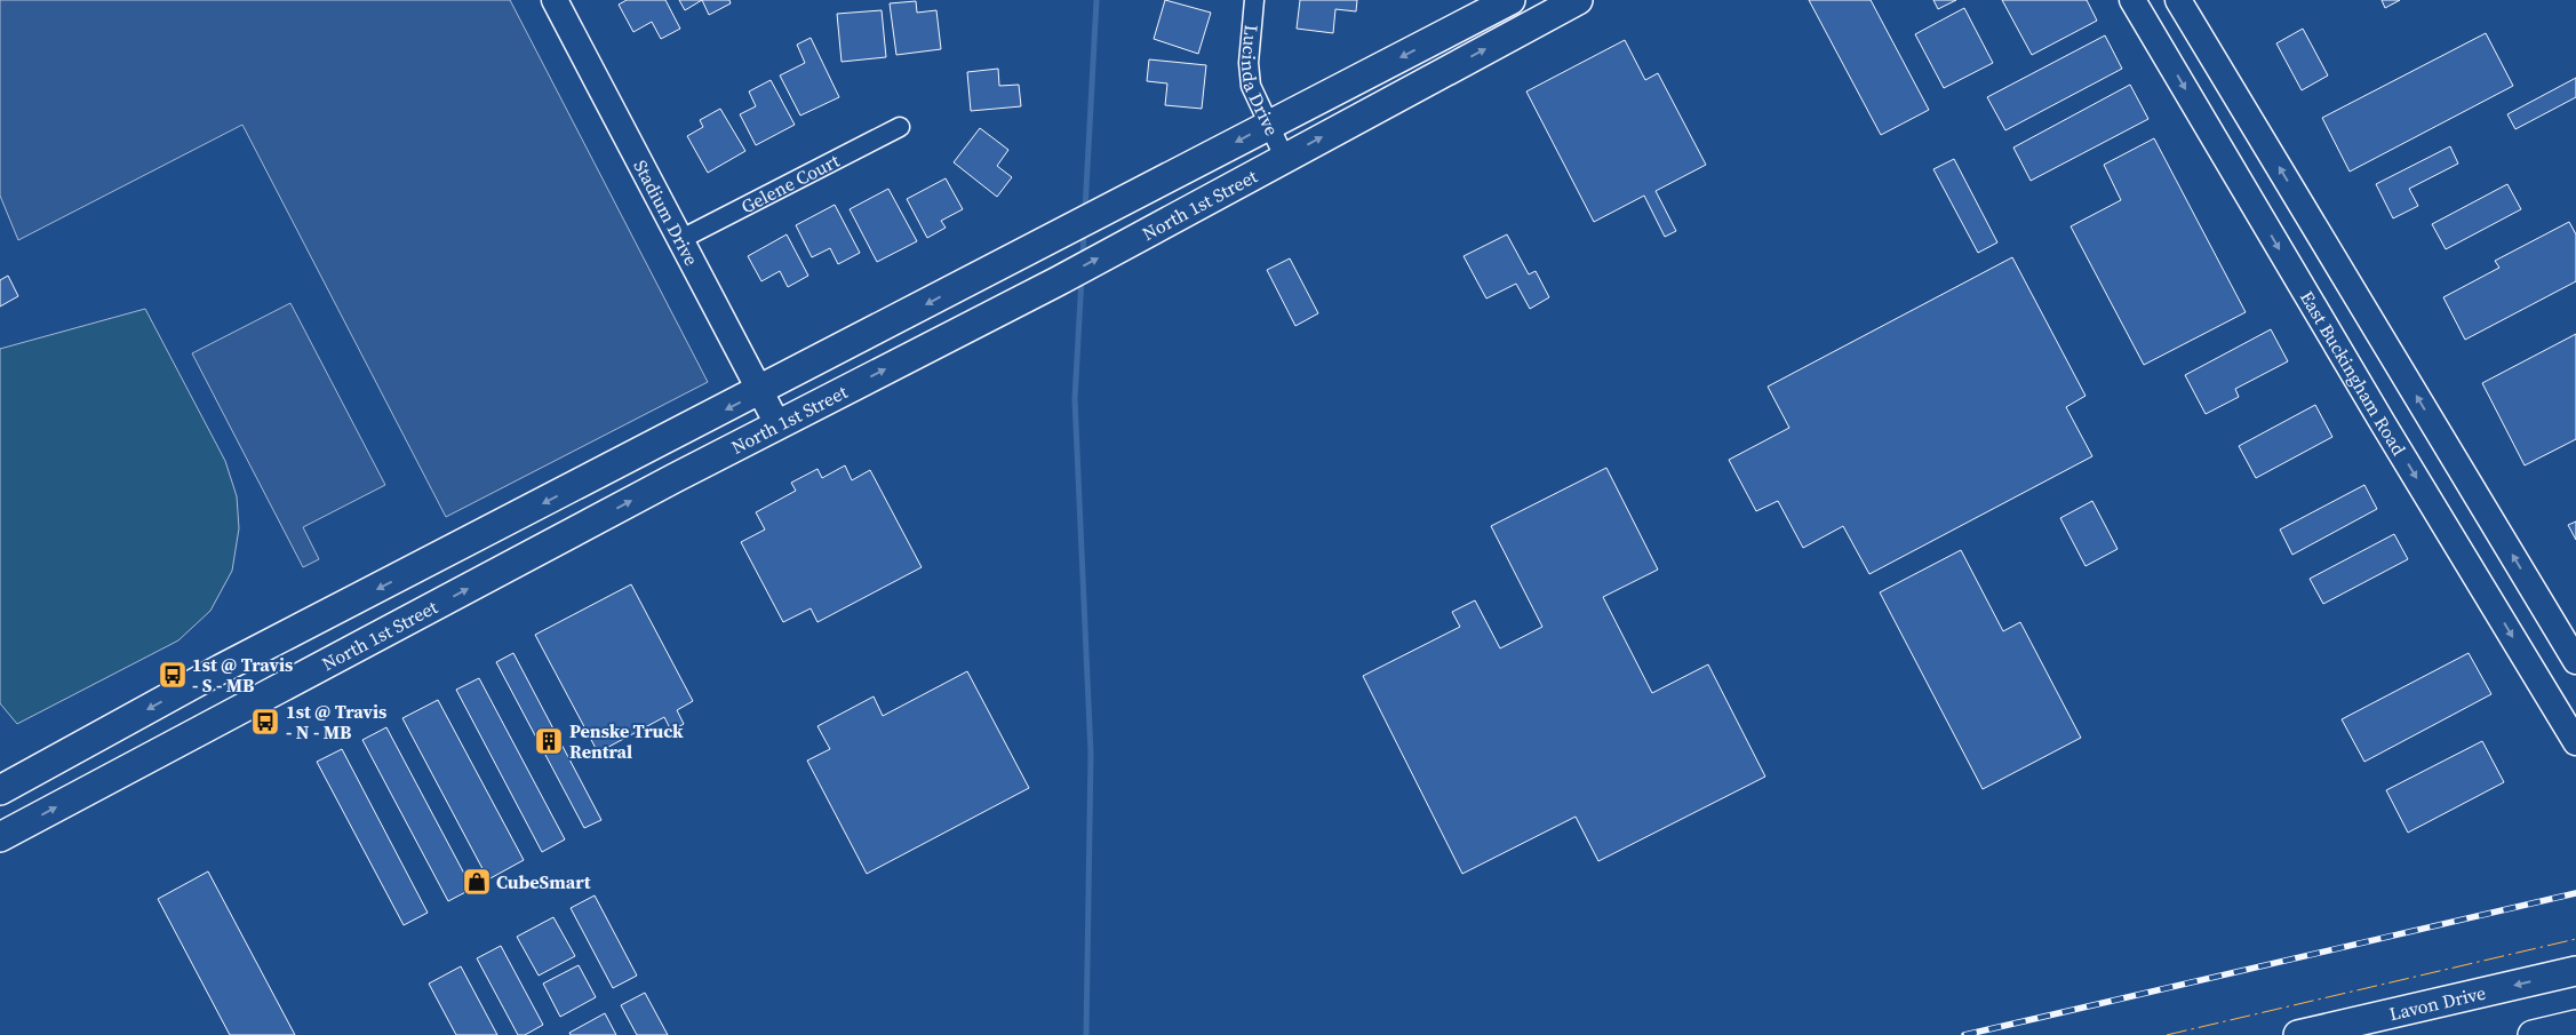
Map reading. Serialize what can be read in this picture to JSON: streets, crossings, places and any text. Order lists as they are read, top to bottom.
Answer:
{
  "streets": {
    "main road": [
      "North 1st Street",
      "Stadium Drive",
      "East Buckingham Road",
      "Lavon Drive"
    ],
    "street": ["Lucinda Drive", "Gelene Court"]
  },
  "crossings": [
    ["Lucinda Drive", "North 1st Street"],
    ["Gelene Court", "Stadium Drive"],
    ["North 1st Street", "Stadium Drive"]
  ],
  "one_way": ["Lavon Drive"],
  "places": {
    "bus stop": ["1st @ Travis - S - MB", "1st @ Travis - N - MB"],
    "building": ["Penske Truck Rentral"],
    "shop": ["CubeSmart"]
  }
}
